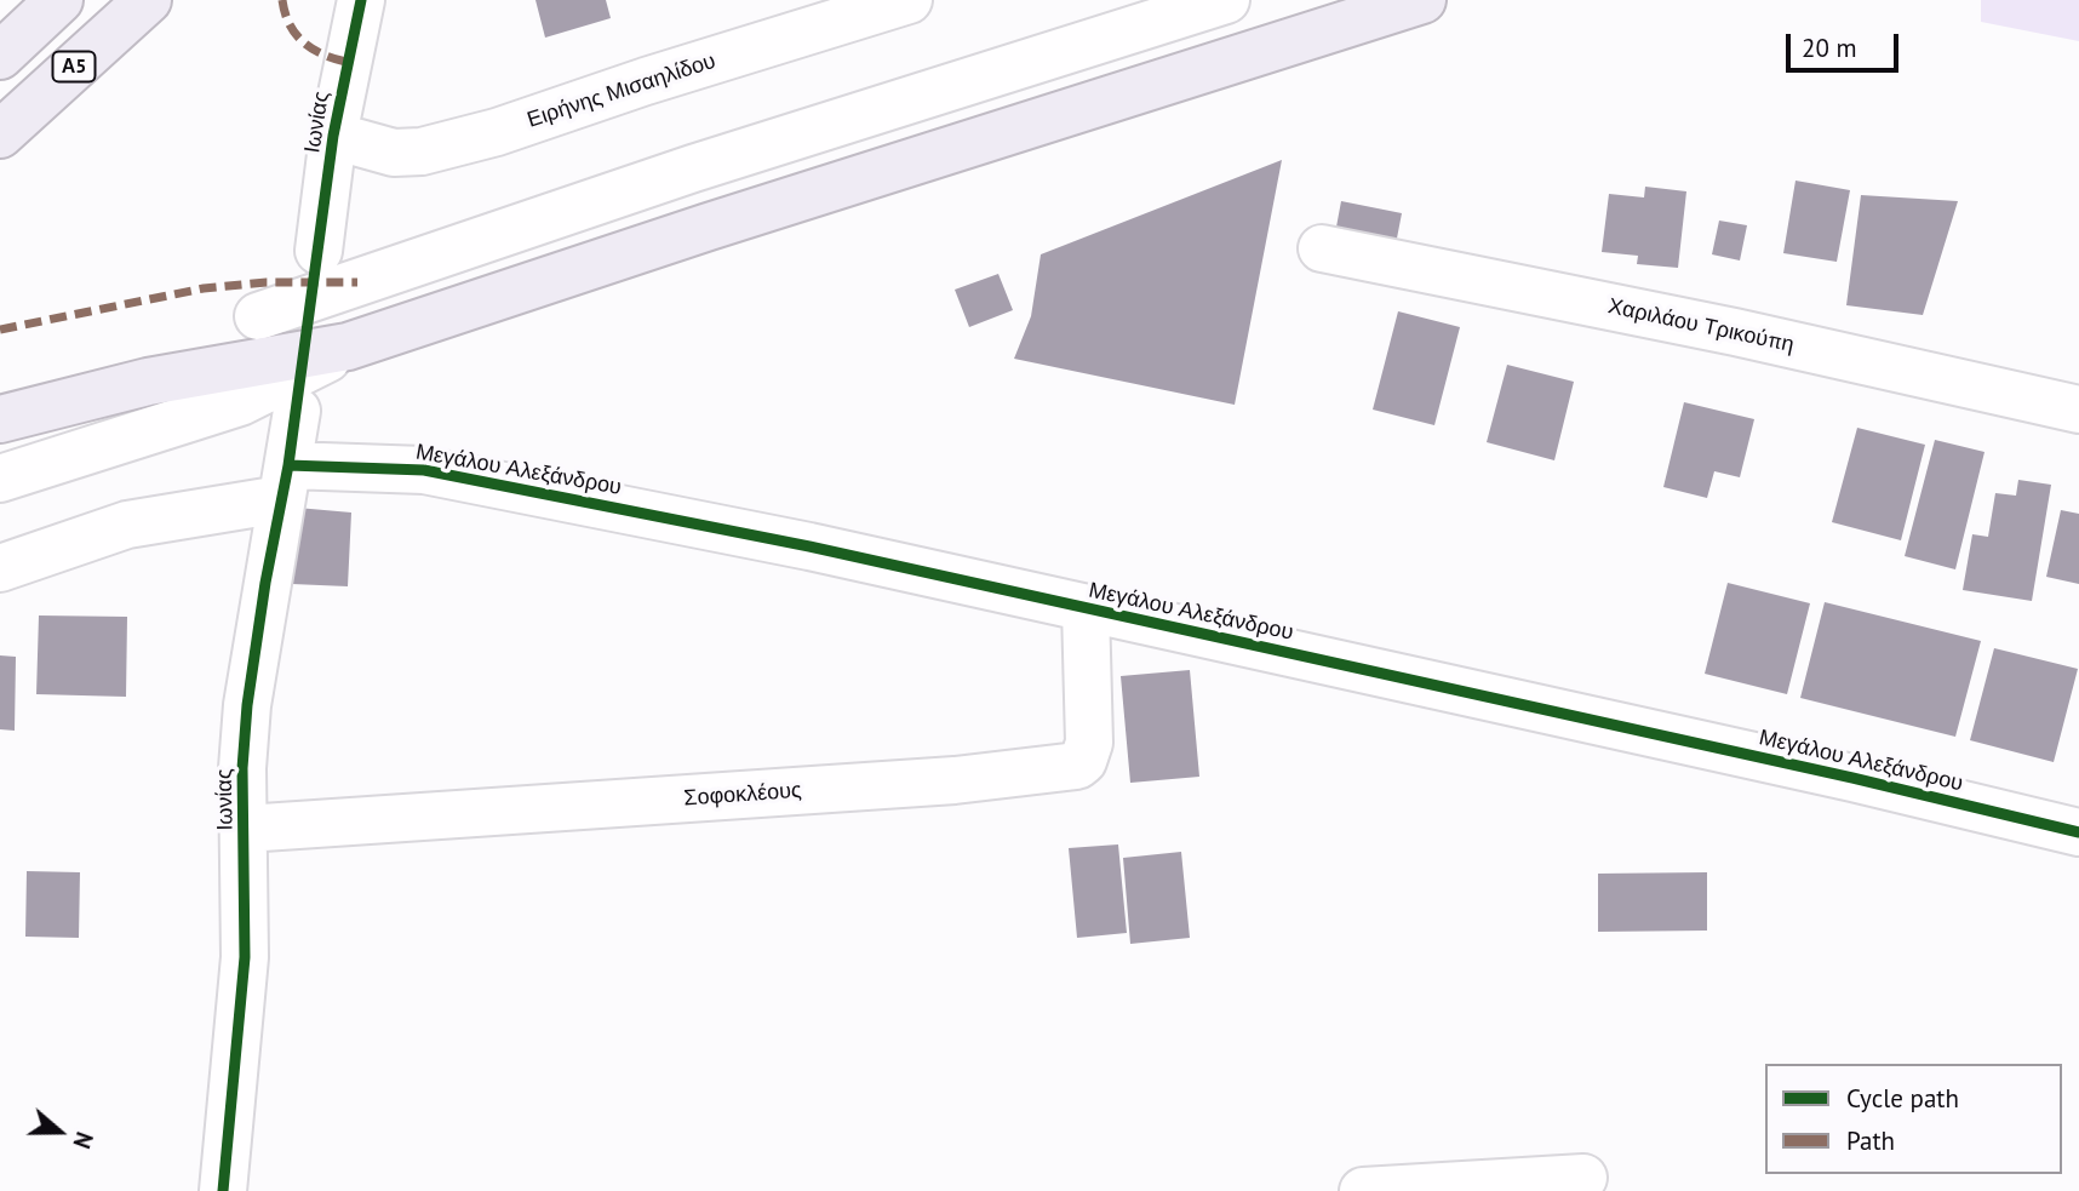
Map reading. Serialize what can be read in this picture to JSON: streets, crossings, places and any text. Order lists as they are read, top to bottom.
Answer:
{
  "streets": {
    "highway": ["Α5"],
    "street": [
      "Ειρήνης Μισαηλίδου",
      "Ιωνίας",
      "Χαριλάου Τρικούπη",
      "Μεγάλου Αλεξάνδρου",
      "Σοφοκλέους"
    ]
  },
  "crossings": [
    ["Ειρήνης Μισαηλίδου", "Ιωνίας"],
    ["Ιωνίας", "Μεγάλου Αλεξάνδρου"],
    ["Ιωνίας", "Σοφοκλέους"],
    ["Μεγάλου Αλεξάνδρου", "Σοφοκλέους"]
  ],
  "legend": ["Cycle path", "Path"],
  "scale_bar": "20 m",
  "north": "right"
}
